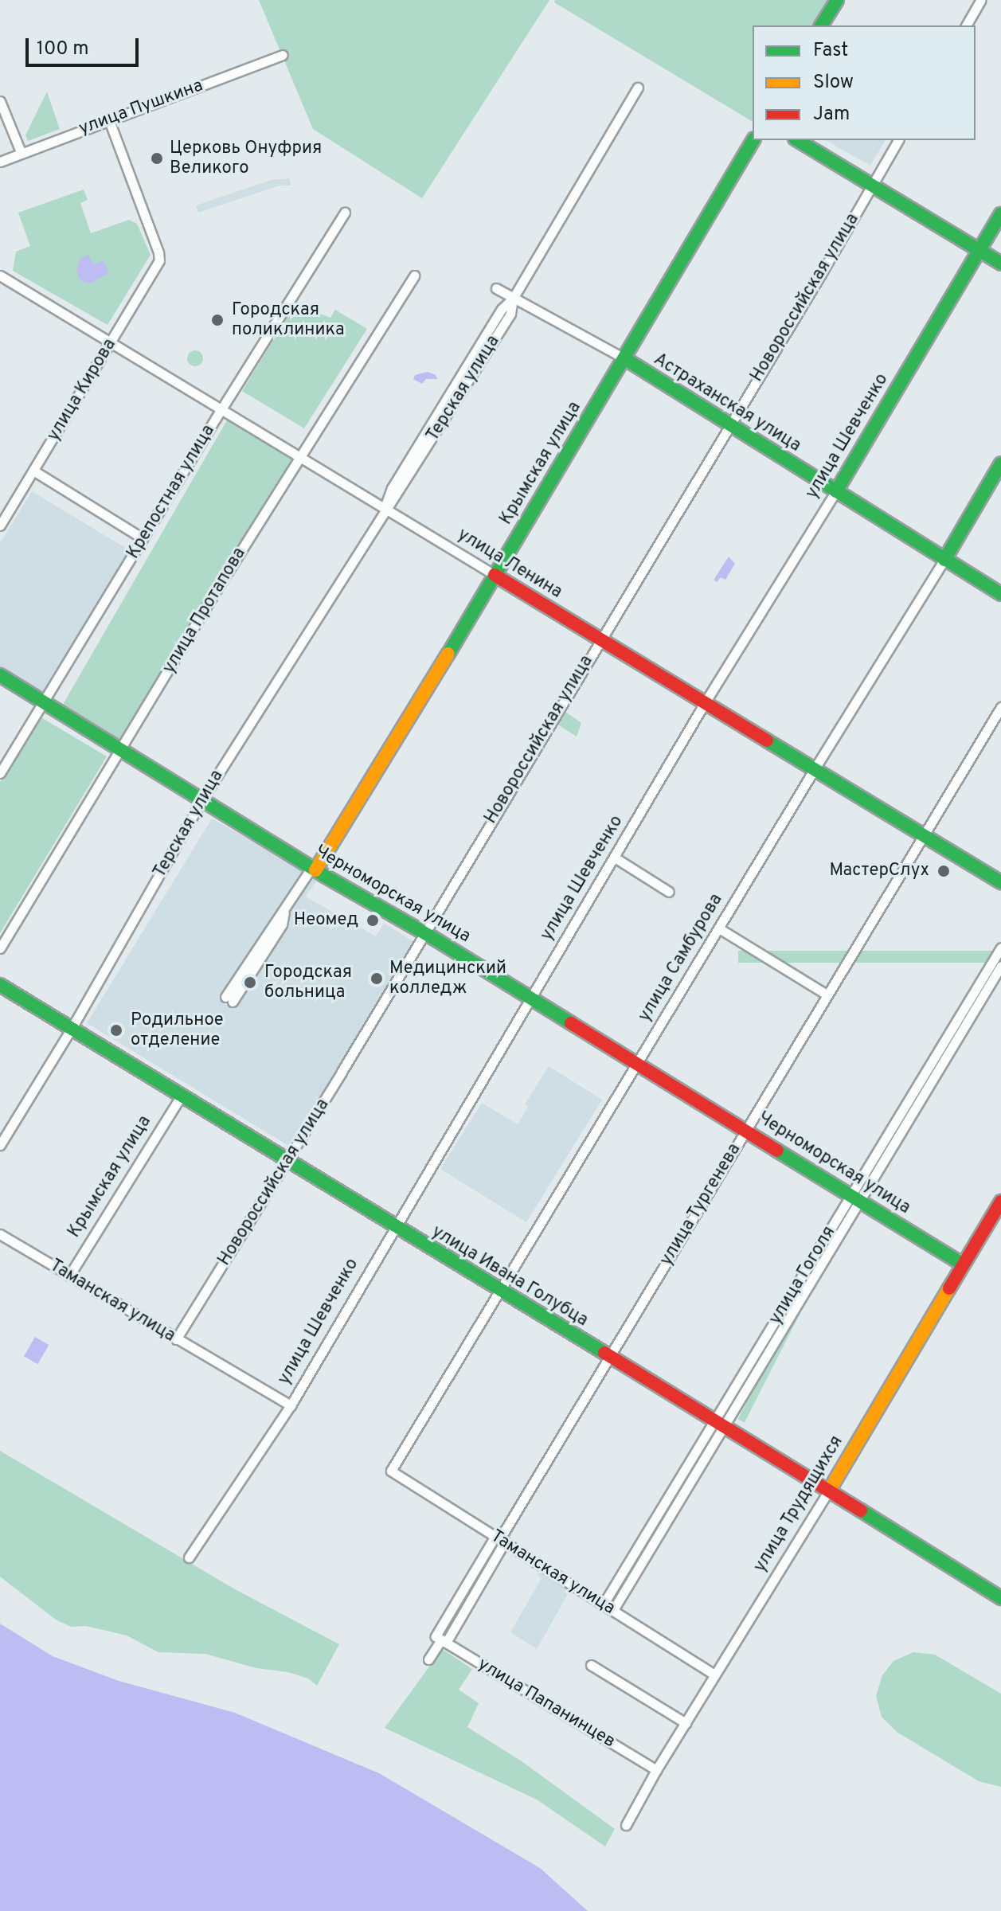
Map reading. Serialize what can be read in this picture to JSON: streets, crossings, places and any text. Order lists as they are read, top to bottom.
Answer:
{
  "streets": {
    "street": [
      "улица Пушкина",
      "Новороссийская улица",
      "Терская улица",
      "улица Кирова",
      "Астраханская улица",
      "улица Шевченко",
      "Крымская улица",
      "Крепостная улица",
      "улица Ленина",
      "улица Протапова",
      "Черноморская улица",
      "улица Самбурова",
      "улица Тургенева",
      "улица Гоголя",
      "улица Ивана Голубца",
      "Таманская улица",
      "улица Трудящихся",
      "улица Папанинцев"
    ]
  },
  "crossings": [
    ["улица Пушкина", "улица Кирова"],
    ["Новороссийская улица", "Астраханская улица"],
    ["Новороссийская улица", "улица Ленина"],
    ["Новороссийская улица", "Черноморская улица"],
    ["Новороссийская улица", "улица Ивана Голубца"],
    ["Новороссийская улица", "Таманская улица"],
    ["Терская улица", "Астраханская улица"],
    ["Терская улица", "улица Ленина"],
    ["Терская улица", "Черноморская улица"],
    ["Терская улица", "улица Ивана Голубца"],
    ["улица Кирова", "улица Ленина"],
    ["Астраханская улица", "улица Шевченко"],
    ["Астраханская улица", "Крымская улица"],
    ["Астраханская улица", "улица Самбурова"],
    ["улица Шевченко", "улица Ленина"],
    ["улица Шевченко", "Черноморская улица"],
    ["улица Шевченко", "улица Ивана Голубца"],
    ["улица Шевченко", "Таманская улица"],
    ["Крымская улица", "улица Ленина"],
    ["Крымская улица", "Черноморская улица"],
    ["Крымская улица", "улица Ивана Голубца"],
    ["Крымская улица", "Таманская улица"],
    ["Крепостная улица", "улица Ленина"],
    ["Крепостная улица", "Черноморская улица"],
    ["улица Ленина", "улица Протапова"],
    ["улица Ленина", "улица Самбурова"],
    ["улица Ленина", "улица Тургенева"],
    ["улица Протапова", "Черноморская улица"],
    ["Черноморская улица", "улица Самбурова"],
    ["Черноморская улица", "улица Тургенева"],
    ["Черноморская улица", "улица Гоголя"],
    ["Черноморская улица", "улица Трудящихся"],
    ["улица Самбурова", "улица Ивана Голубца"],
    ["улица Самбурова", "Таманская улица"],
    ["улица Тургенева", "улица Ивана Голубца"],
    ["улица Тургенева", "Таманская улица"],
    ["улица Тургенева", "улица Папанинцев"],
    ["улица Гоголя", "улица Ивана Голубца"],
    ["улица Гоголя", "Таманская улица"],
    ["улица Ивана Голубца", "улица Трудящихся"],
    ["Таманская улица", "улица Трудящихся"],
    ["улица Трудящихся", "улица Папанинцев"]
  ],
  "places": [
    "Церковь Онуфрия Великого",
    "Городская поликлиника",
    "МастерСлух",
    "Неомед",
    "Медицинский колледж",
    "Городская больница",
    "Родильное отделение"
  ],
  "legend": ["Fast", "Slow", "Jam"],
  "scale_bar": "100 m"
}
